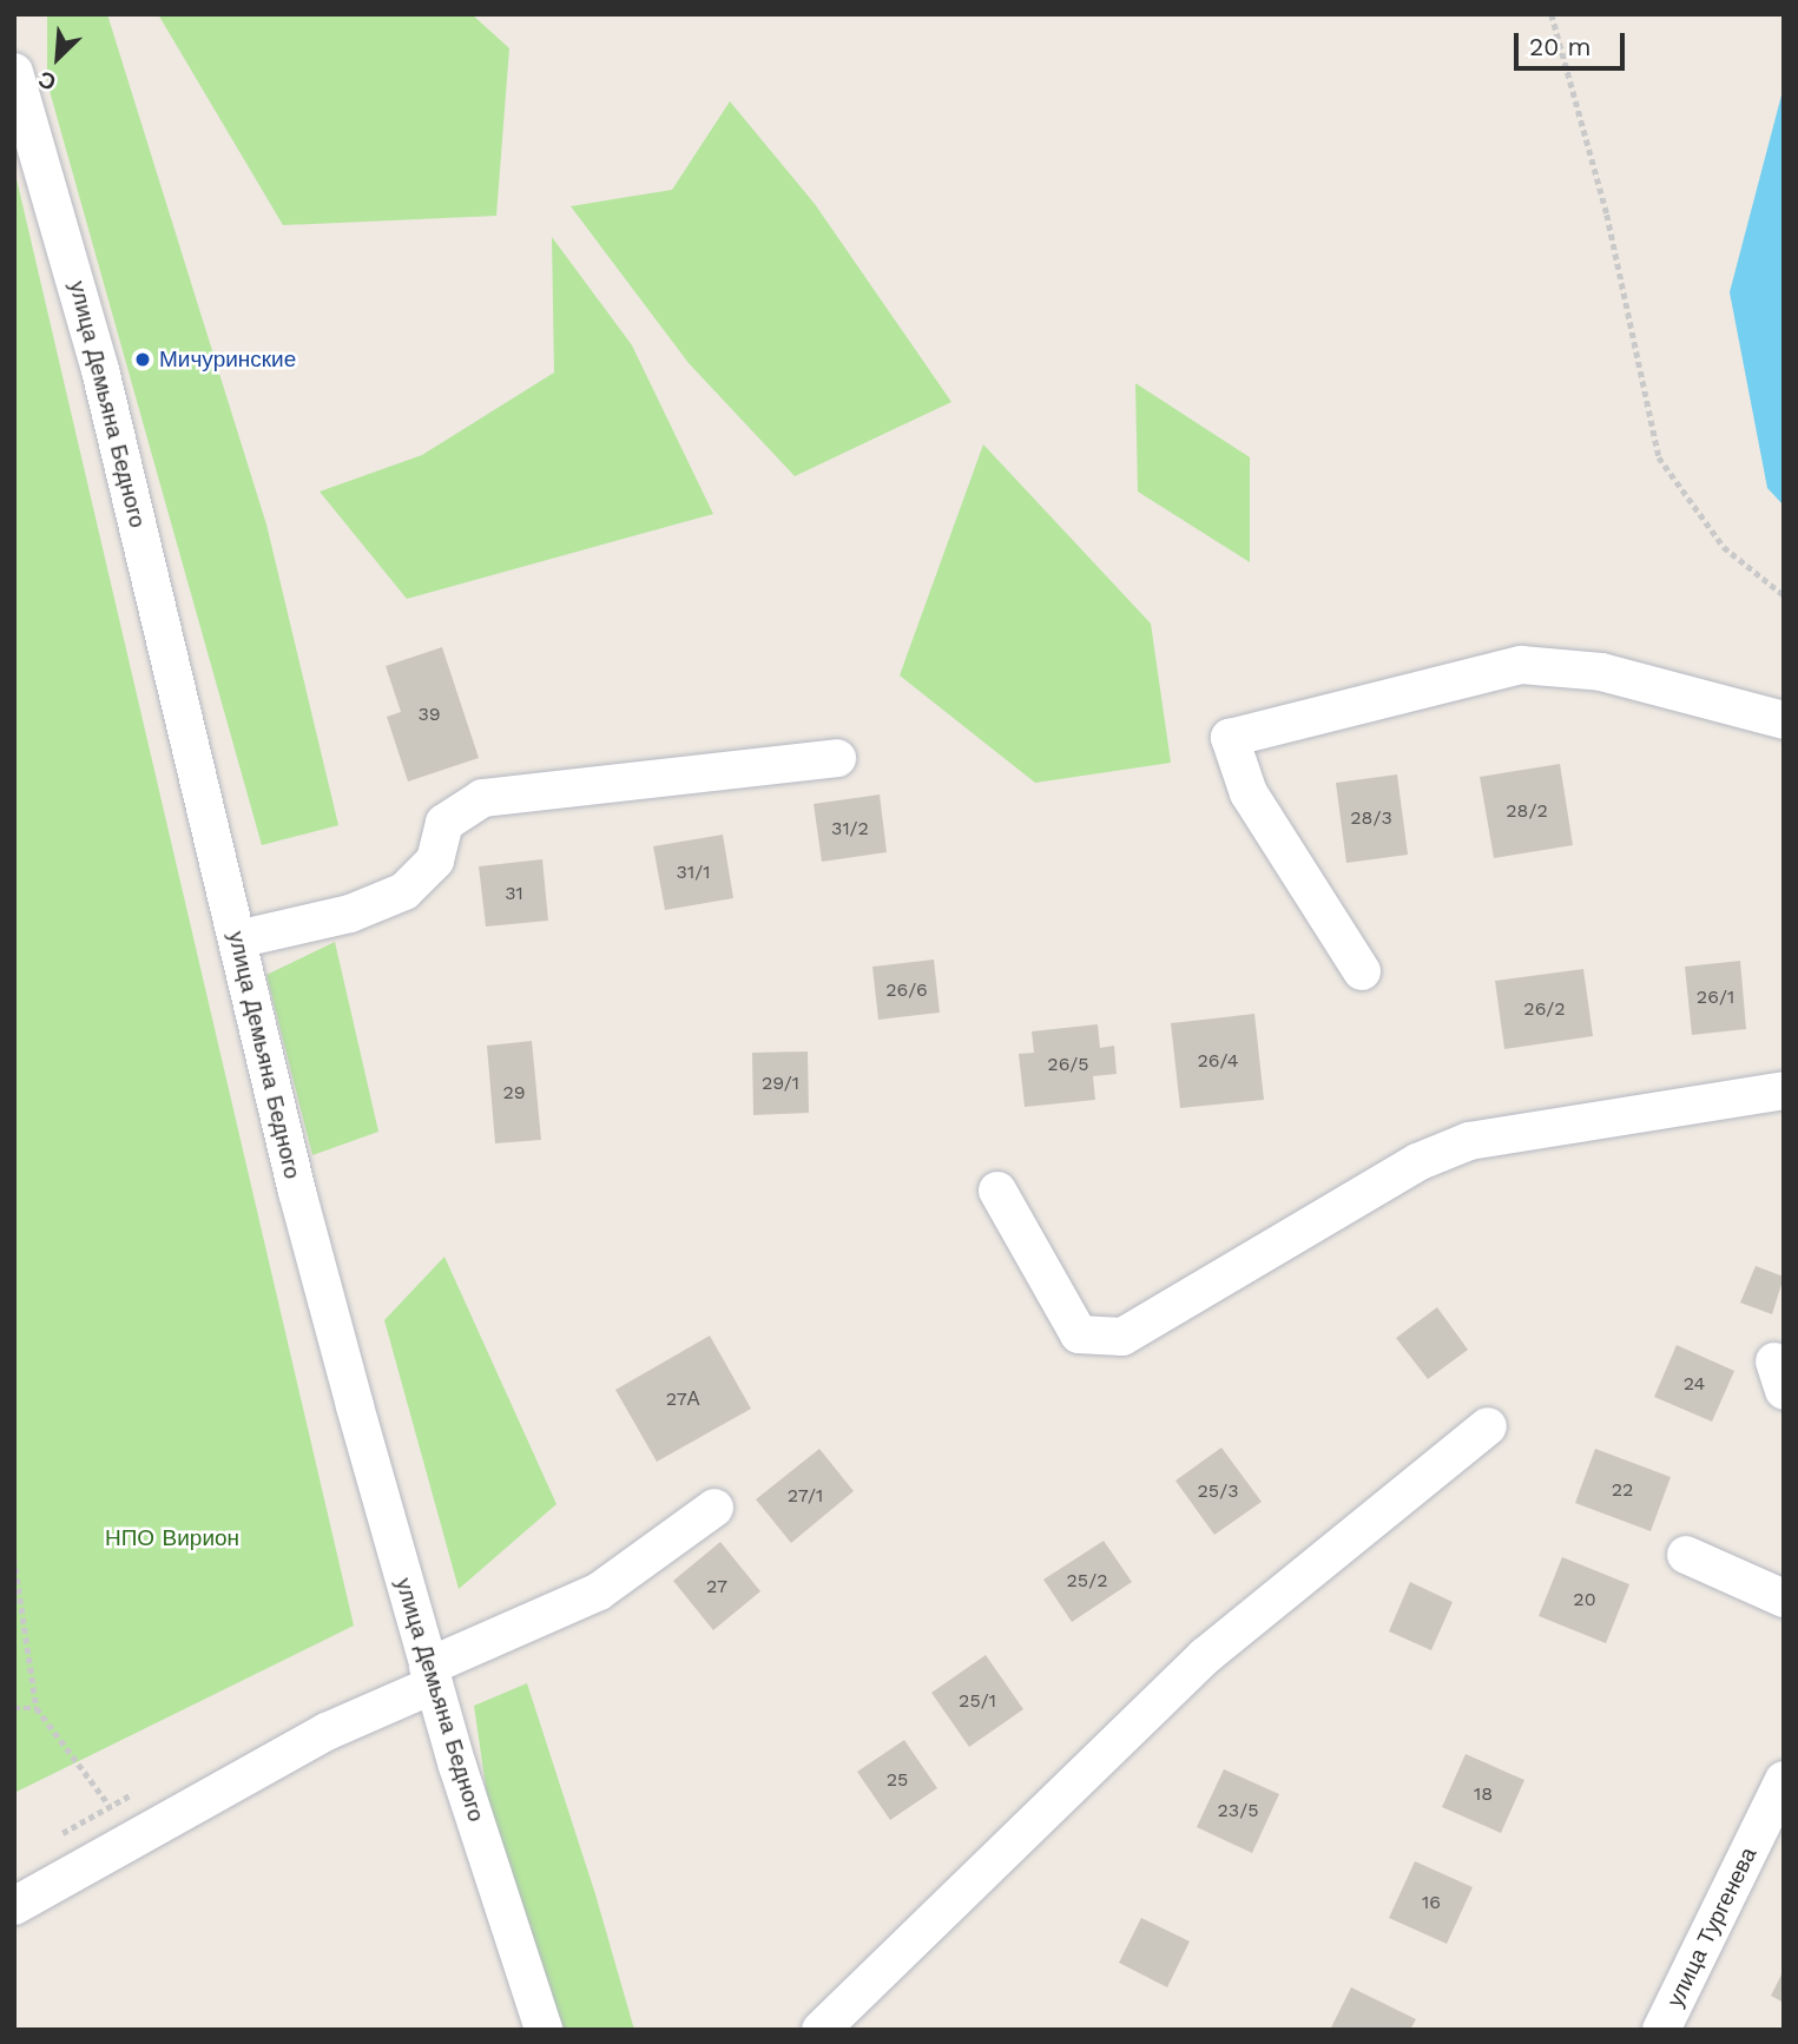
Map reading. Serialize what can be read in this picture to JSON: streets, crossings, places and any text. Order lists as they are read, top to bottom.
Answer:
{
  "streets": {
    "street": ["улица Демьяна Бедного", "улица Тургенева"]
  },
  "parks": ["НПО Вирион"],
  "places": ["Мичуринские"],
  "house_numbers": [
    "39",
    "28/2",
    "28/3",
    "31/2",
    "31/1",
    "31",
    "26/6",
    "26/1",
    "26/2",
    "26/4",
    "26/5",
    "29/1",
    "29",
    "24",
    "27А",
    "22",
    "25/3",
    "27/1",
    "25/2",
    "27",
    "20",
    "25/1",
    "25",
    "18",
    "23/5",
    "16"
  ],
  "scale_bar": "20 m",
  "north": "bottom left"
}
